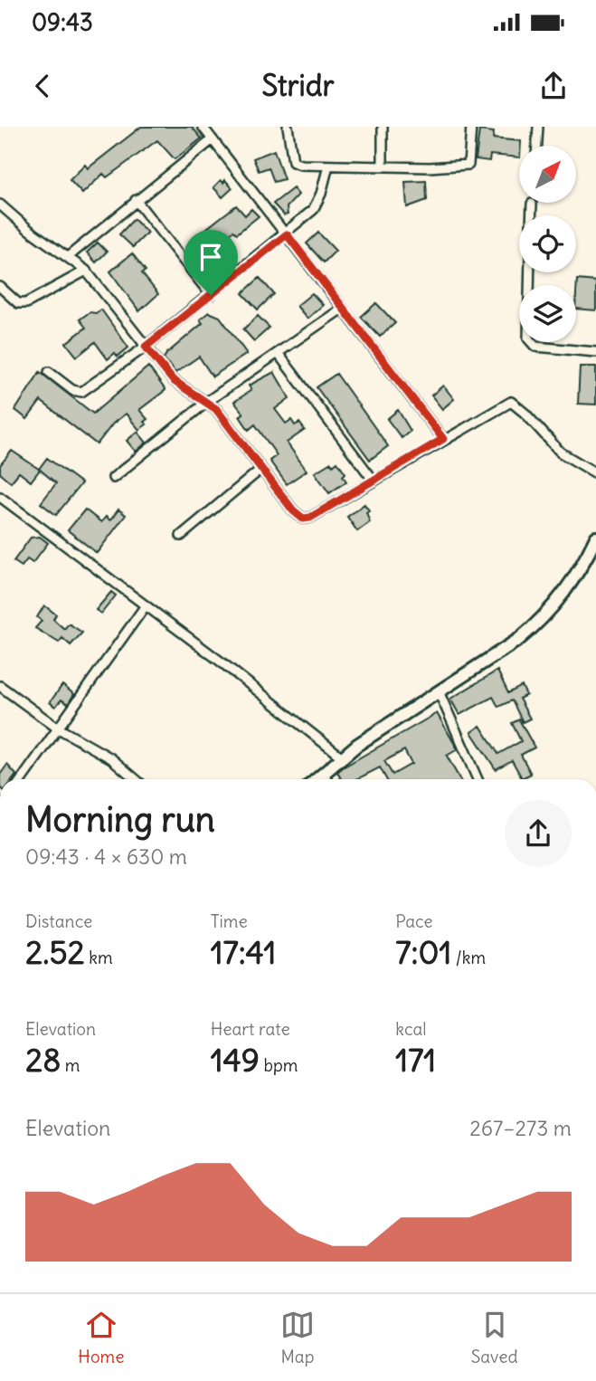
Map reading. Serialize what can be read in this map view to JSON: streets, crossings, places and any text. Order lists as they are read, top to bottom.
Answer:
{
  "north": "top right",
  "page": {
    "status": "09:43",
    "header": "Stridr",
    "heading": ["Morning run", "09:43 · 4 × 630 m"],
    "stats": [
      ["Distance", "2.52 km"],
      ["Time", "17:41"],
      ["Pace", "7:01 /km"],
      ["Elevation", "28 m"],
      ["Heart rate", "149 bpm"],
      ["kcal", "171"]
    ],
    "chart": ["Elevation", "267–273 m"],
    "tabs": ["Home", "Map", "Saved"]
  }
}
